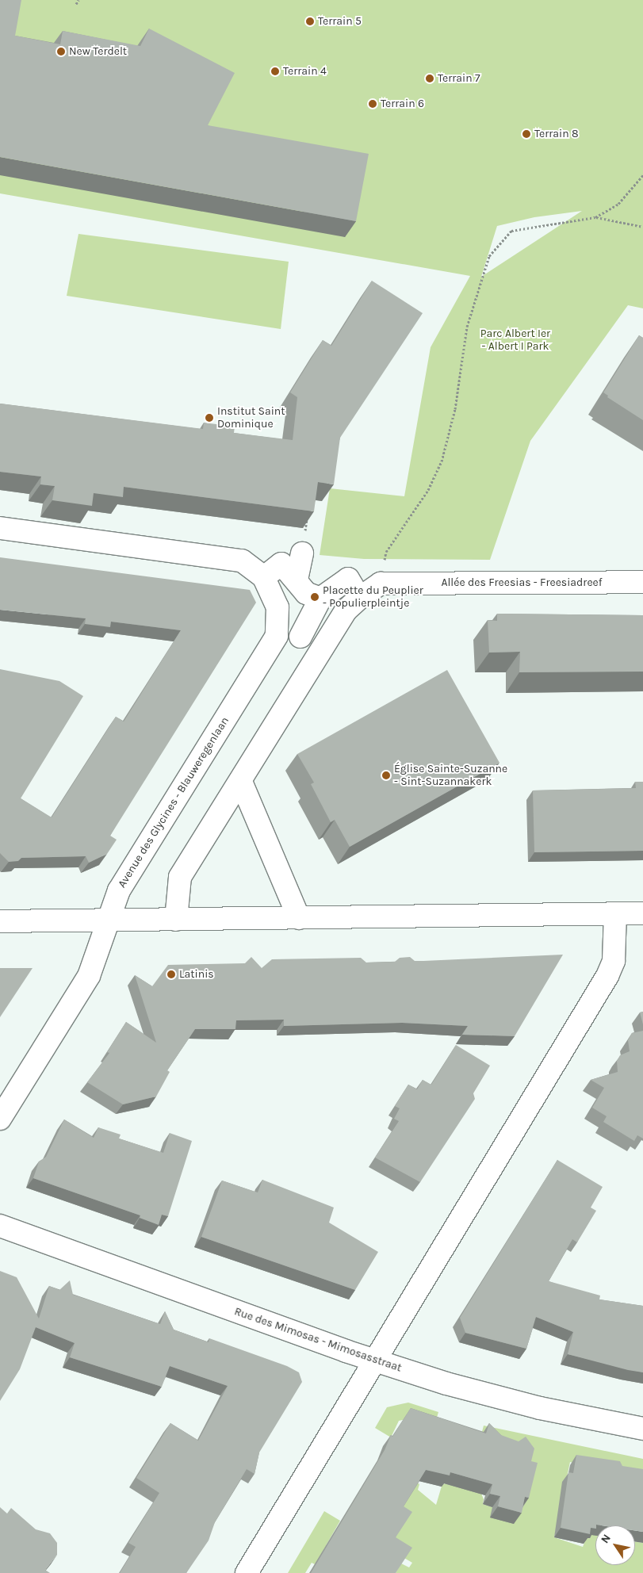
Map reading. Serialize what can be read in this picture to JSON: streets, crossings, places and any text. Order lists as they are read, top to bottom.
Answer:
{
  "streets": {
    "street": ["Allée des Freesias - Freesiadreef", "Avenue des Glycines - Blauweregenlaan", "Rue des Mimosas - Mimosasstraat"]
  },
  "parks": ["Parc Albert Ier - Albert I Park"],
  "places": [
    "Terrain 5",
    "New Terdelt",
    "Terrain 4",
    "Terrain 7",
    "Terrain 6",
    "Terrain 8",
    "Institut Saint Dominique",
    "Placette du Peuplier - Populierpleintje",
    "Église Sainte-Suzanne - Sint-Suzannakerk",
    "Latinis"
  ],
  "north": "top left"
}
